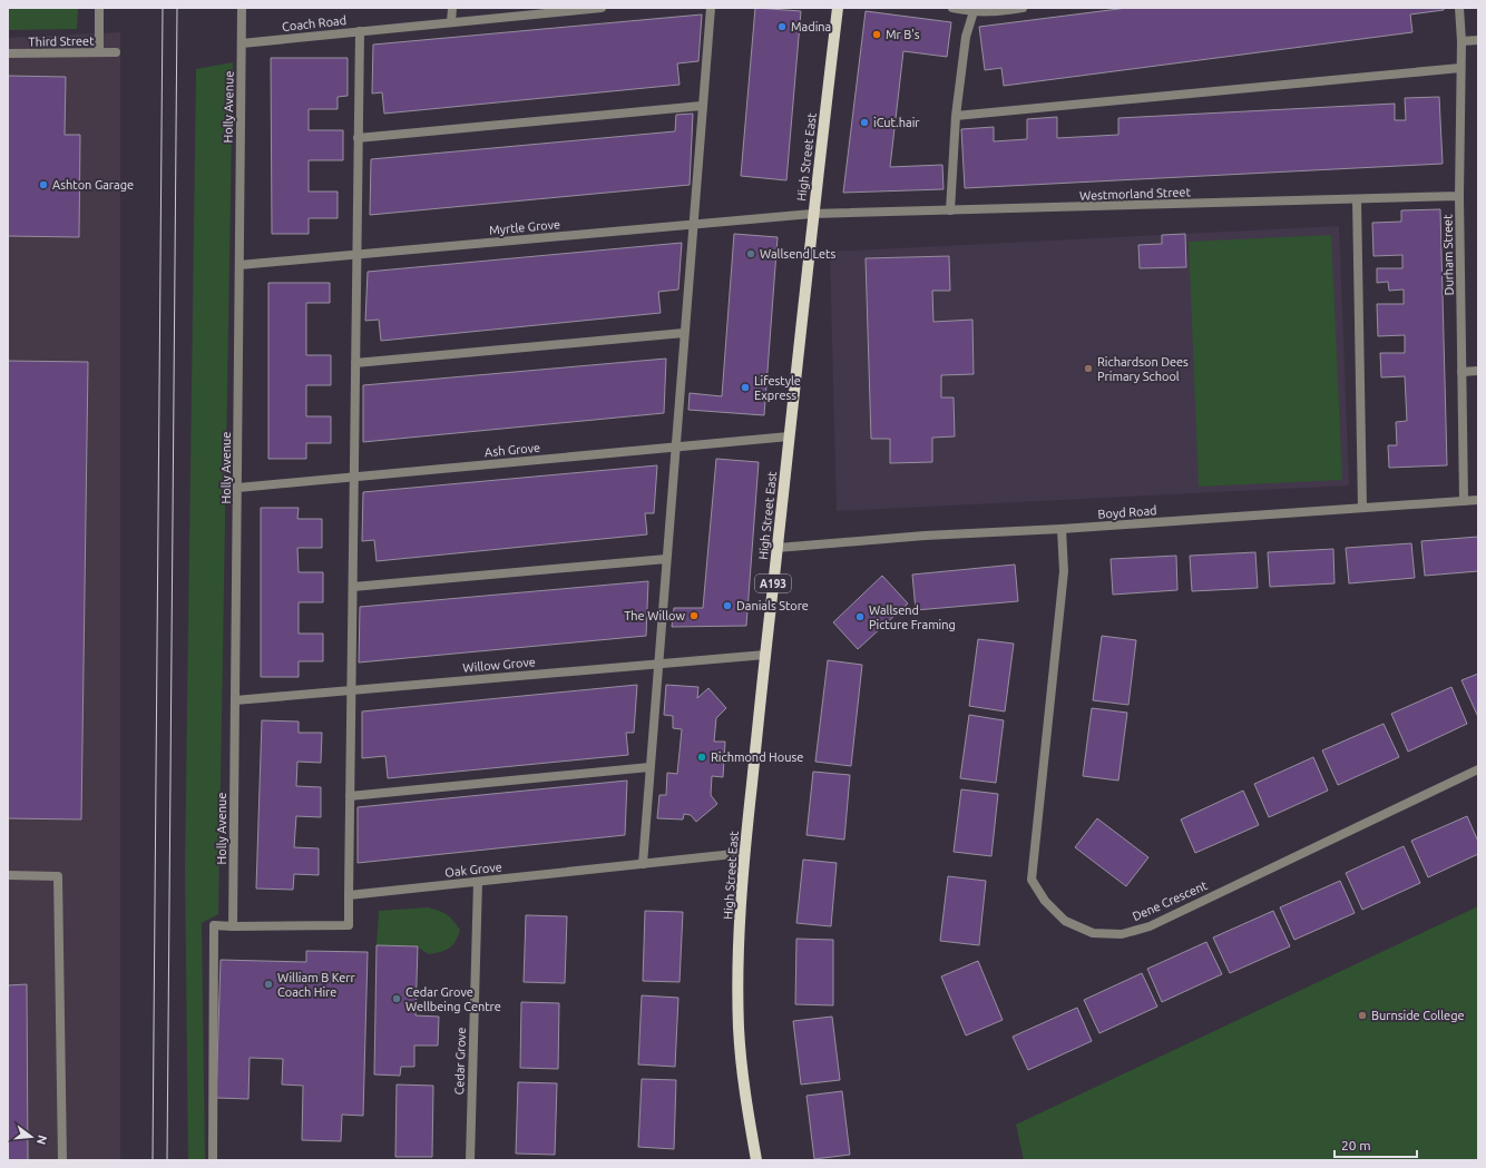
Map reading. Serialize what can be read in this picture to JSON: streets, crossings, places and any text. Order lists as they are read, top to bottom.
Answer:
{
  "streets": {
    "main road": ["High Street East", "A193"],
    "street": [
      "Coach Road",
      "Third Street",
      "Holly Avenue",
      "Westmorland Street",
      "Myrtle Grove",
      "Durham Street",
      "Ash Grove",
      "Boyd Road",
      "Willow Grove",
      "Oak Grove",
      "Dene Crescent",
      "Cedar Grove"
    ]
  },
  "crossings": [
    ["Coach Road", "Holly Avenue"],
    ["Holly Avenue", "Myrtle Grove"],
    ["Holly Avenue", "Ash Grove"],
    ["Holly Avenue", "Willow Grove"],
    ["High Street East", "Westmorland Street"],
    ["High Street East", "Myrtle Grove"],
    ["High Street East", "Ash Grove"],
    ["High Street East", "Boyd Road"],
    ["High Street East", "Willow Grove"],
    ["High Street East", "Oak Grove"],
    ["Westmorland Street", "Myrtle Grove"],
    ["Westmorland Street", "Durham Street"],
    ["Durham Street", "Boyd Road"],
    ["Boyd Road", "Dene Crescent"],
    ["Oak Grove", "Cedar Grove"]
  ],
  "places": [
    "Madina",
    "Mr B's",
    "iCut.hair",
    "Ashton Garage",
    "Wallsend Lets",
    "Richardson Dees Primary School",
    "Lifestyle Express",
    "Danials Store",
    "The Willow",
    "Wallsend Picture Framing",
    "Richmond House",
    "William B Kerr Coach Hire",
    "Cedar Grove Wellbeing Centre",
    "Burnside College"
  ],
  "scale_bar": "20 m",
  "north": "right"
}
